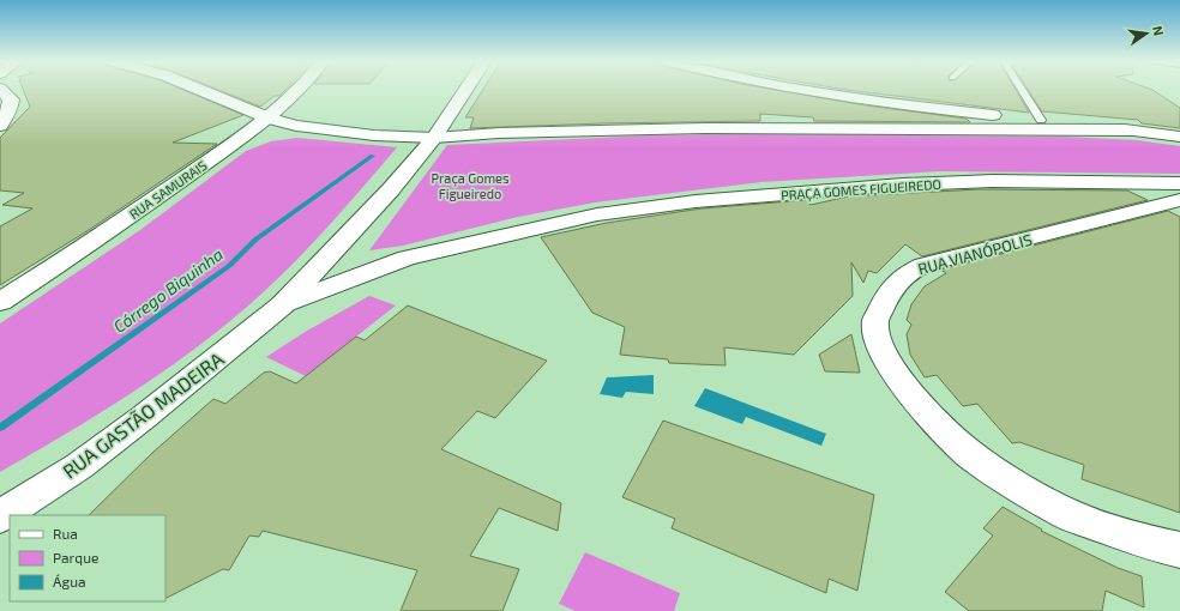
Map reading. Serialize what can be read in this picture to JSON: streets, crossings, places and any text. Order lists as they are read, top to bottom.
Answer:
{
  "streets": {
    "street": [
      "RUA SAMURAIS",
      "PRAÇA GOMES FIGUEIREDO",
      "RUA VIANÓPOLIS",
      "RUA GASTÃO MADEIRA"
    ]
  },
  "crossings": [
    ["PRAÇA GOMES FIGUEIREDO", "RUA GASTÃO MADEIRA"]
  ],
  "water": ["Córrego Biquinha"],
  "parks": ["Praça Gomes Figueiredo"],
  "legend": ["Rua", "Parque", "Água"],
  "north": "right"
}
